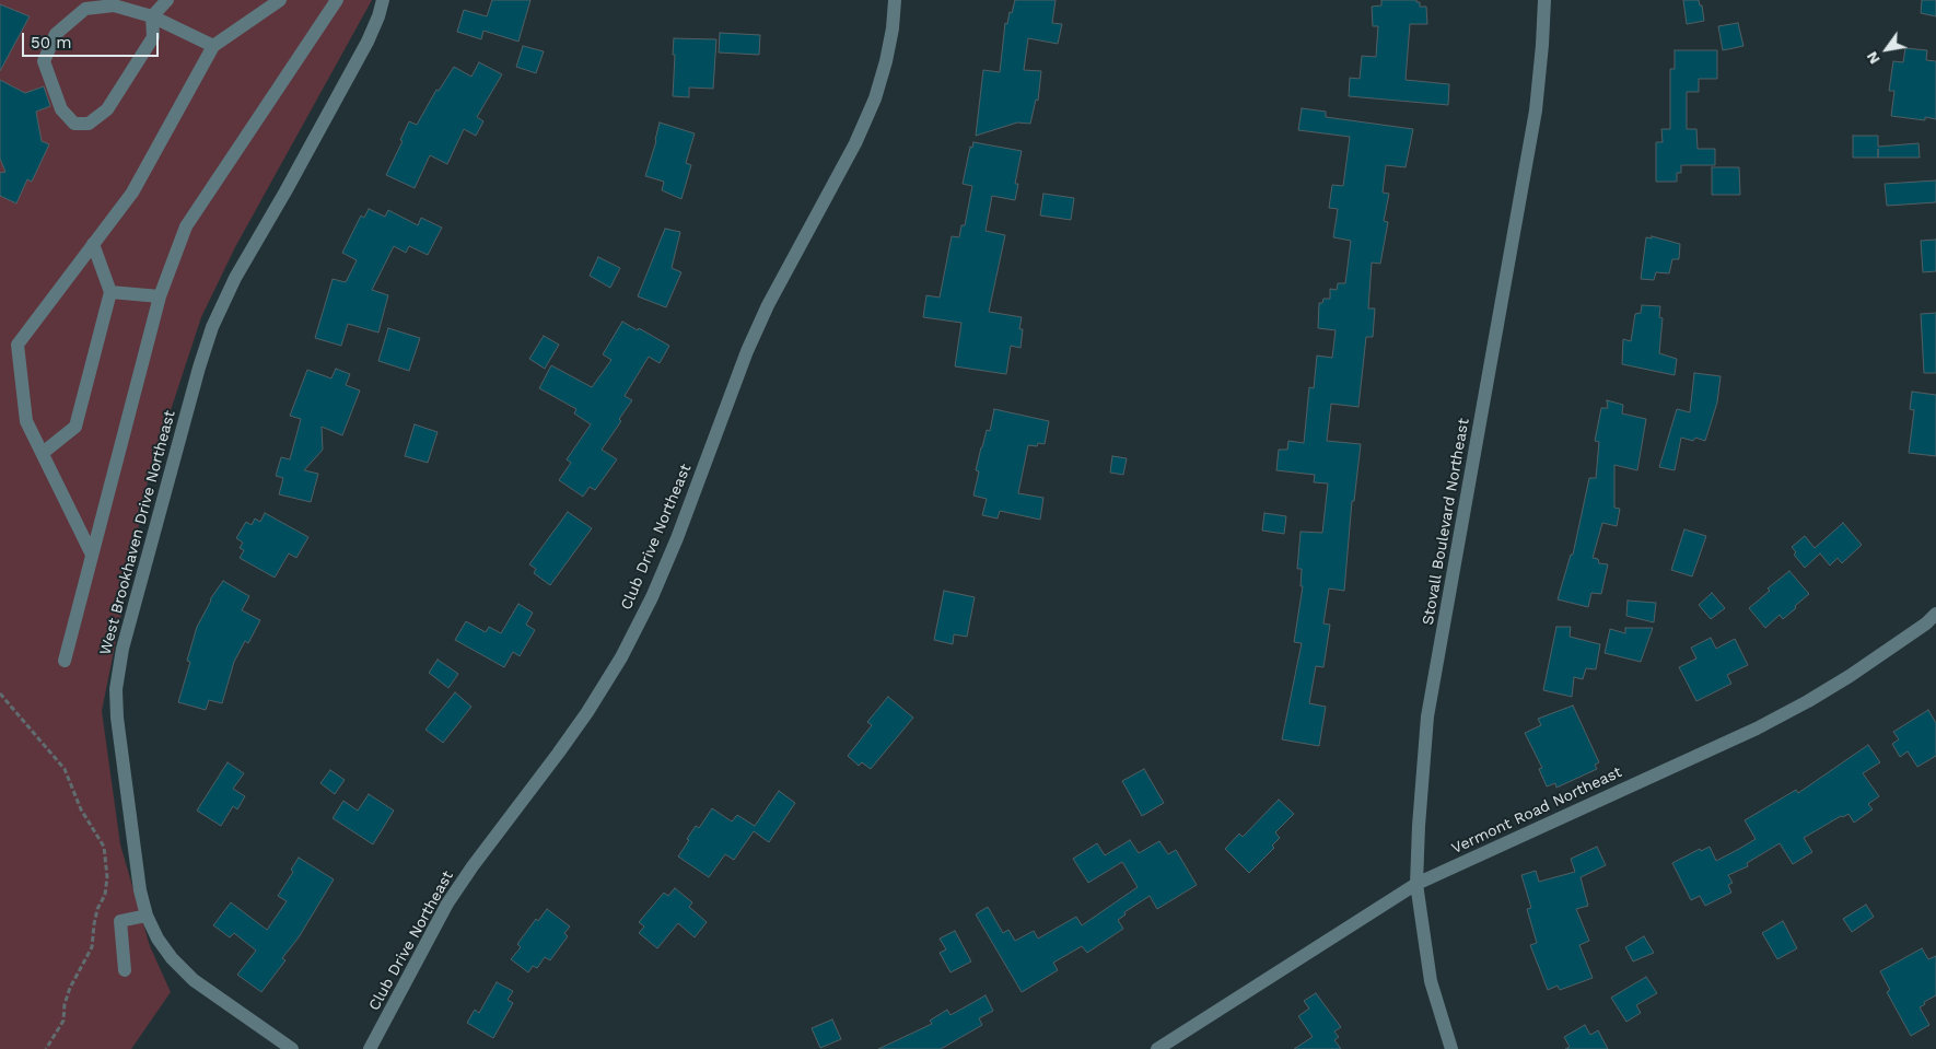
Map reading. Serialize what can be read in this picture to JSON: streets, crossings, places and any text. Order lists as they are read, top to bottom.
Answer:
{
  "streets": {
    "street": [
      "Stovall Boulevard Northeast",
      "West Brookhaven Drive Northeast",
      "Club Drive Northeast",
      "Vermont Road Northeast"
    ]
  },
  "crossings": [
    ["Stovall Boulevard Northeast", "Vermont Road Northeast"]
  ],
  "scale_bar": "50 m",
  "north": "bottom left"
}
